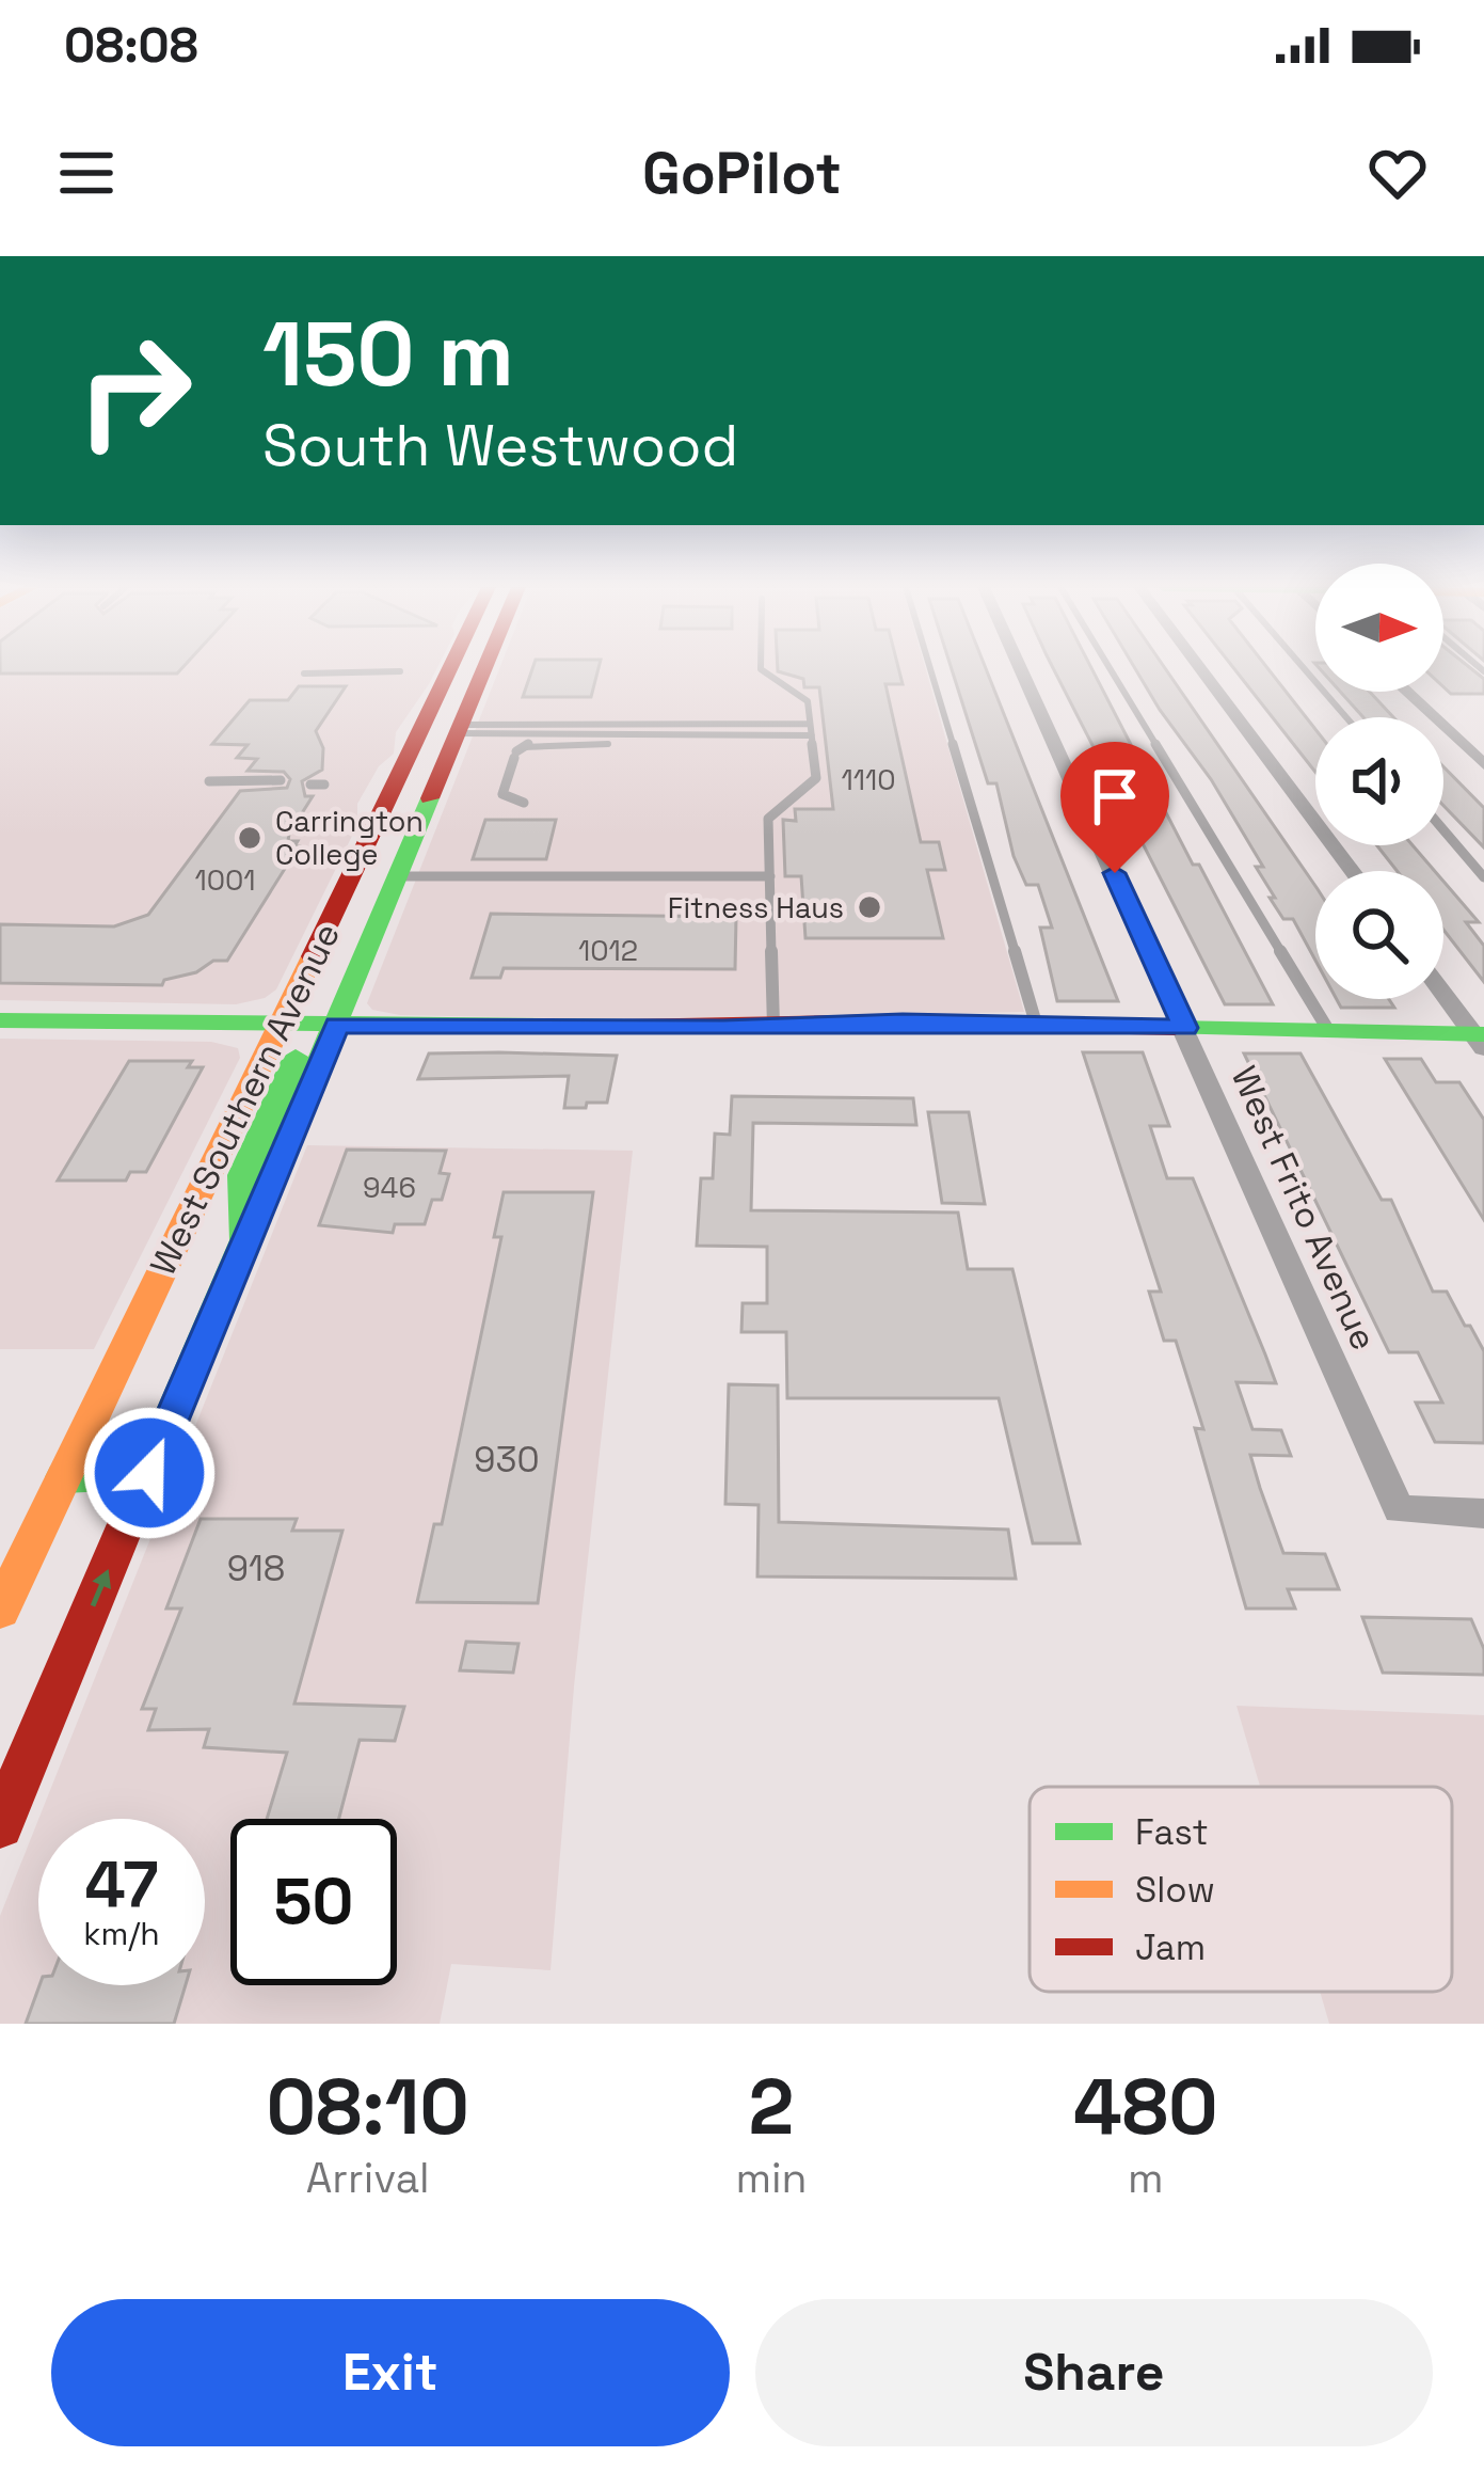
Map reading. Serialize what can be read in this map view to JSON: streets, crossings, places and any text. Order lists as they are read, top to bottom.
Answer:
{
  "streets": {
    "main road": ["West Southern Avenue"],
    "street": ["West Frito Avenue"]
  },
  "places": ["Carrington College", "Fitness Haus"],
  "house_numbers": [
    "1110",
    "1001",
    "1012",
    "946",
    "930",
    "918"
  ],
  "legend": ["Fast", "Slow", "Jam"],
  "north": "right",
  "page": {
    "status": "08:08",
    "header": "GoPilot",
    "turn": ["150 m", "South Westwood"],
    "speed": "47 km/h",
    "limit": "50",
    "eta": [
      "08:10",
      "Arrival",
      "2",
      "min",
      "480",
      "m"
    ],
    "buttons": ["Exit", "Share"]
  }
}
